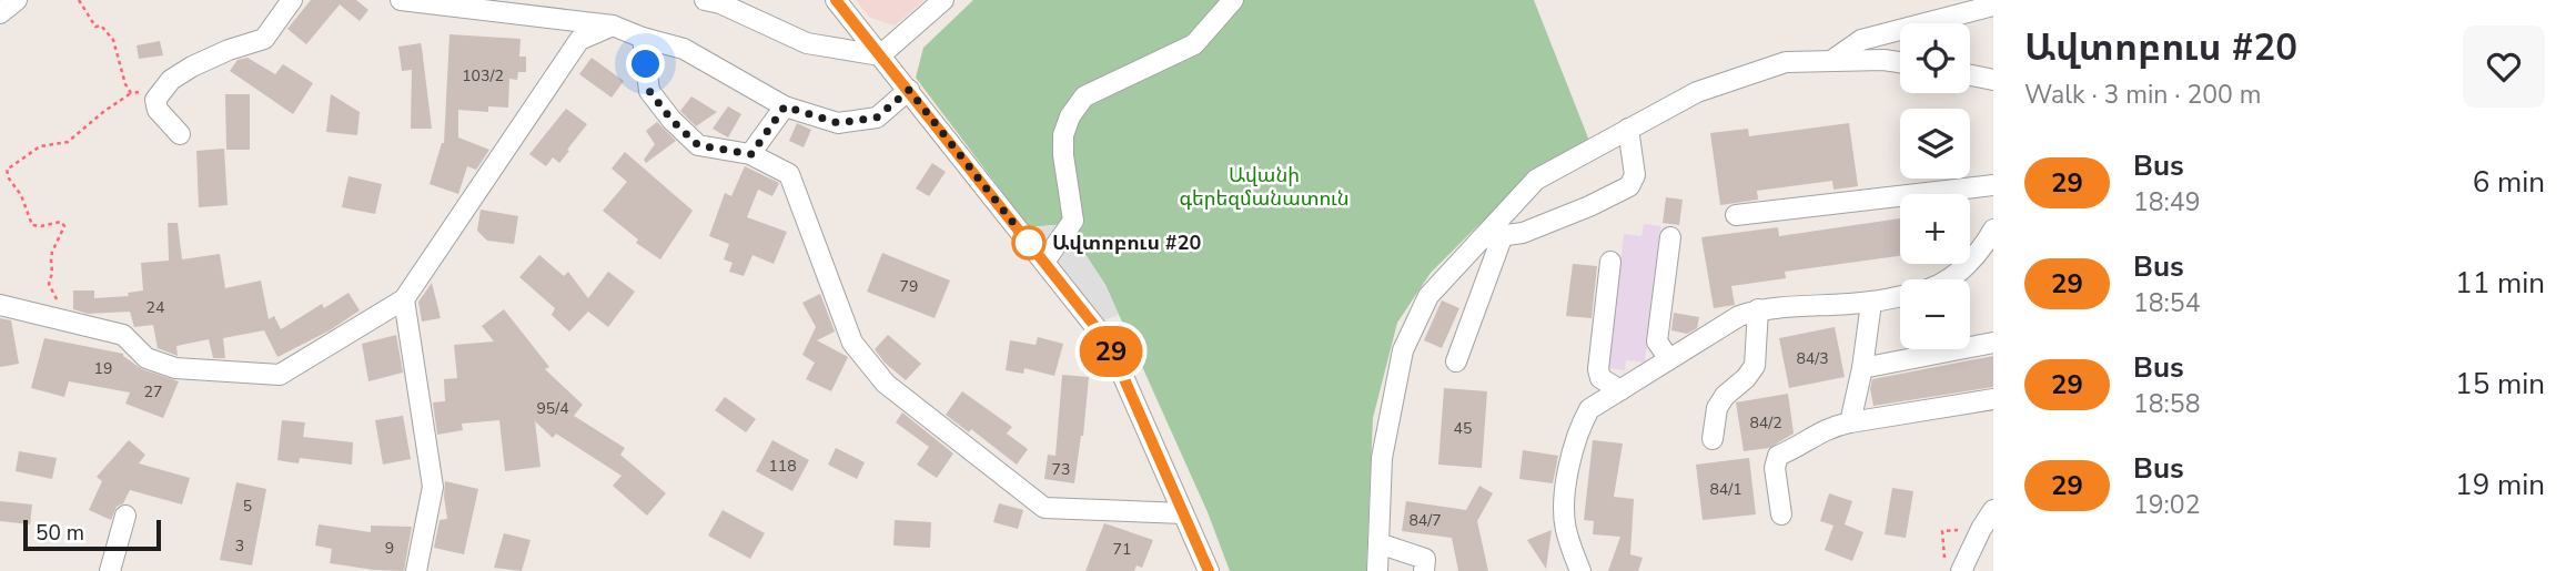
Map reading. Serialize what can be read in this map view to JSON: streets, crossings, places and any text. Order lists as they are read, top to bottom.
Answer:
{
  "parks": ["Ավանի գերեզմանատուն"],
  "places": ["Ավտոբուս #20"],
  "lines": ["bus line 29"],
  "house_numbers": [
    "103/2",
    "79",
    "24",
    "84/3",
    "19",
    "27",
    "95/4",
    "84/2",
    "45",
    "118",
    "73",
    "84/1",
    "5",
    "84/7",
    "3",
    "9",
    "71"
  ],
  "scale_bar": "50 m",
  "page": {
    "on_map": "29",
    "heading": ["Ավտոբուս #20", "Walk · 3 min · 200 m"],
    "map_buttons": ["+", "−"],
    "list": [
      {
        "mark": "29",
        "name": "Bus",
        "note": "18:49",
        "value": "6 min"
      },
      {
        "mark": "29",
        "name": "Bus",
        "note": "18:54",
        "value": "11 min"
      },
      {
        "mark": "29",
        "name": "Bus",
        "note": "18:58",
        "value": "15 min"
      },
      {
        "mark": "29",
        "name": "Bus",
        "note": "19:02",
        "value": "19 min"
      }
    ],
    "scale": "50 m"
  }
}
